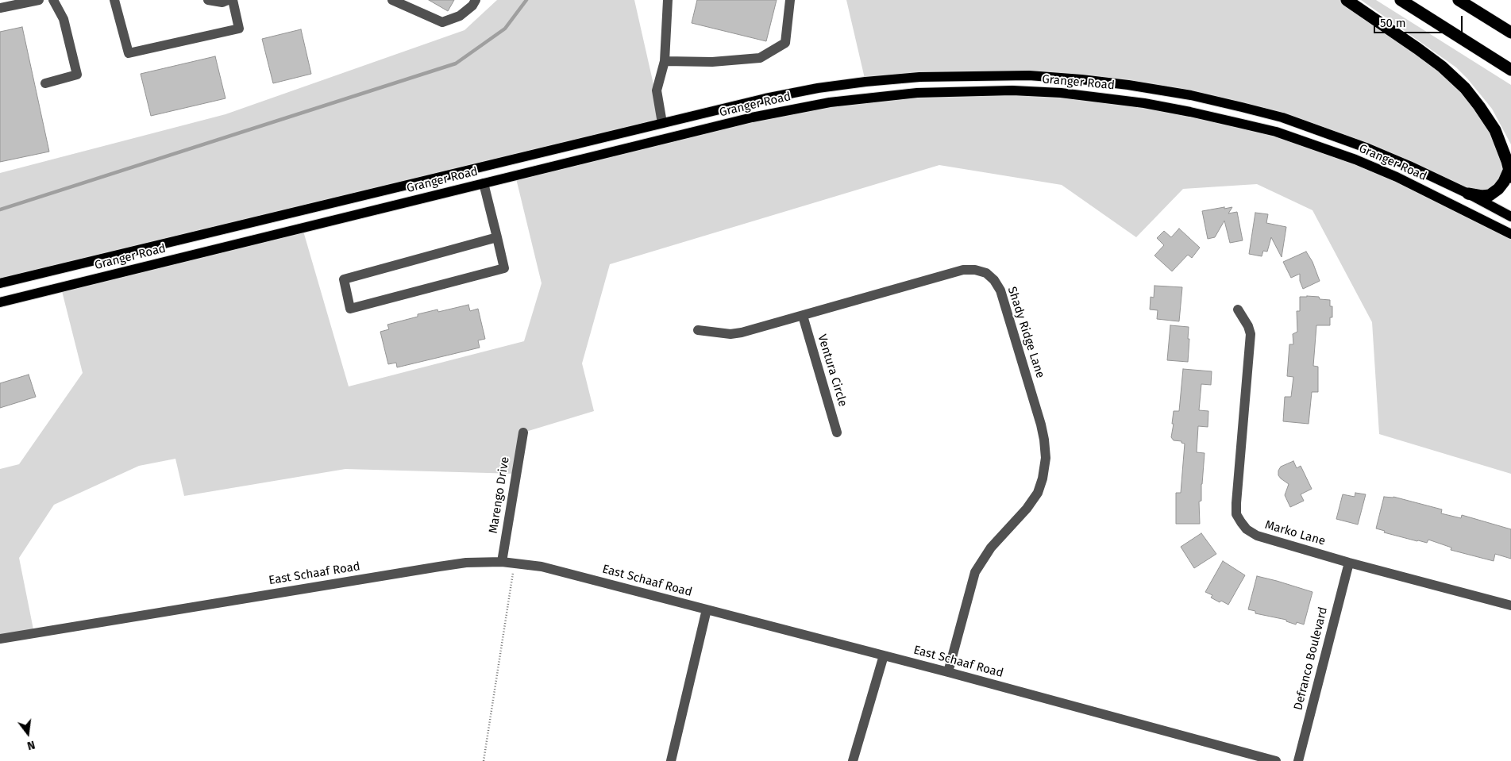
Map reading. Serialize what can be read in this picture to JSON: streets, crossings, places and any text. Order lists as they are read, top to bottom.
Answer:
{
  "streets": {
    "main road": ["Granger Road"],
    "street": [
      "Shady Ridge Lane",
      "Ventura Circle",
      "Marengo Drive",
      "Marko Lane",
      "East Schaaf Road",
      "Defranco Boulevard"
    ]
  },
  "crossings": [
    ["Shady Ridge Lane", "Ventura Circle"],
    ["Shady Ridge Lane", "East Schaaf Road"],
    ["Marengo Drive", "East Schaaf Road"],
    ["Marko Lane", "Defranco Boulevard"]
  ],
  "scale_bar": "50 m",
  "north": "bottom"
}
